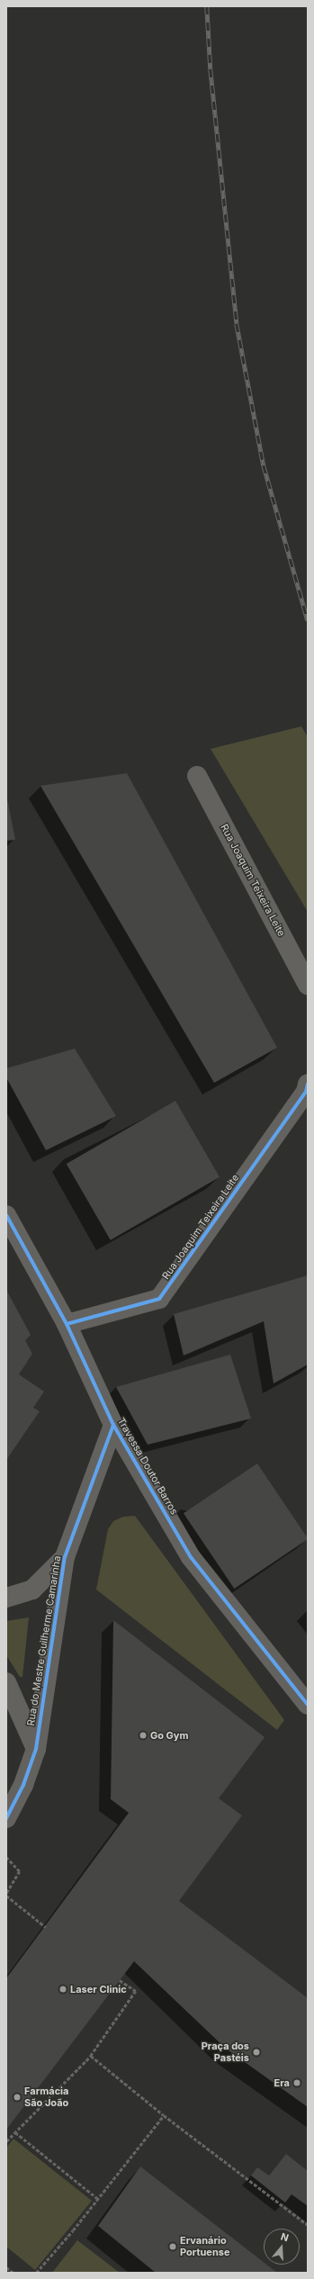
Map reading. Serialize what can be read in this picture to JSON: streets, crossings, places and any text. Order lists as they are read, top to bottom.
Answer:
{
  "streets": {
    "street": ["Rua Joaquim Teixeira Leite", "Travessa Doutor Barros", "Rua do Mestre Guilherme Camarinha"]
  },
  "crossings": [
    ["Rua Joaquim Teixeira Leite", "Travessa Doutor Barros"],
    ["Travessa Doutor Barros", "Rua do Mestre Guilherme Camarinha"]
  ],
  "places": [
    "Go Gym",
    "Laser Clinic",
    "Praça dos Pastéis",
    "Era",
    "Farmácia São João",
    "Ervanário Portuense"
  ],
  "north": "top"
}
